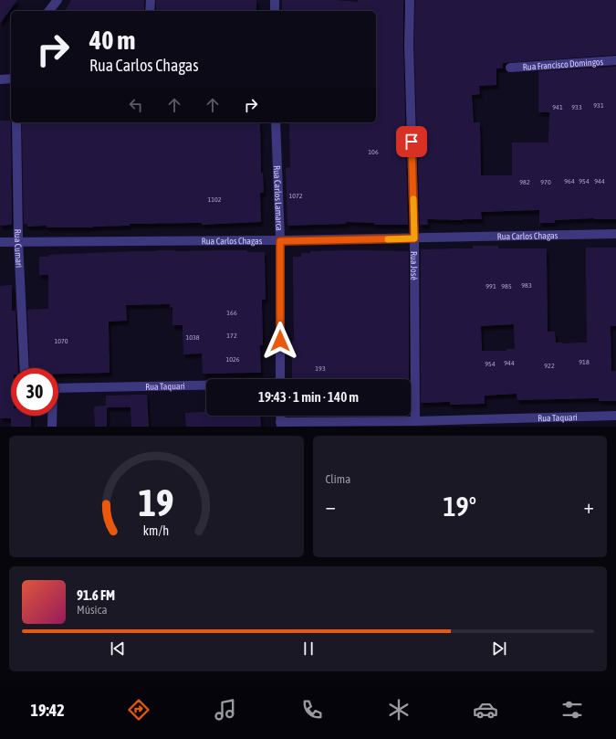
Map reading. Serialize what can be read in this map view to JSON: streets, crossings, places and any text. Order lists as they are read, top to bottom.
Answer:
{
  "streets": {
    "street": [
      "Rua Francisco Domingos",
      "Rua Carlos Lamarca",
      "Rua Carlos Chagas",
      "Rua Cumari",
      "Rua José",
      "Rua Taquari"
    ]
  },
  "crossings": [
    ["Rua Carlos Lamarca", "Rua Carlos Chagas"],
    ["Rua Carlos Chagas", "Rua Cumari"],
    ["Rua Carlos Chagas", "Rua José"],
    ["Rua José", "Rua Taquari"]
  ],
  "house_numbers": [
    "931",
    "941",
    "933",
    "106",
    "964",
    "954",
    "944",
    "982",
    "970",
    "1072",
    "1102",
    "983",
    "991",
    "985",
    "166",
    "172",
    "1038",
    "1070",
    "1026",
    "918",
    "944",
    "954",
    "922",
    "193"
  ],
  "page": {
    "turn": ["40 m", "Rua Carlos Chagas"],
    "limit": "30",
    "trip": "19:43 · 1 min · 140 m",
    "tile": "Clima",
    "heat": ["−", "19°", "+"],
    "song": ["91.6 FM", "Música"],
    "tabs": "19:42",
    "gauge": ["19", "km/h"]
  }
}
